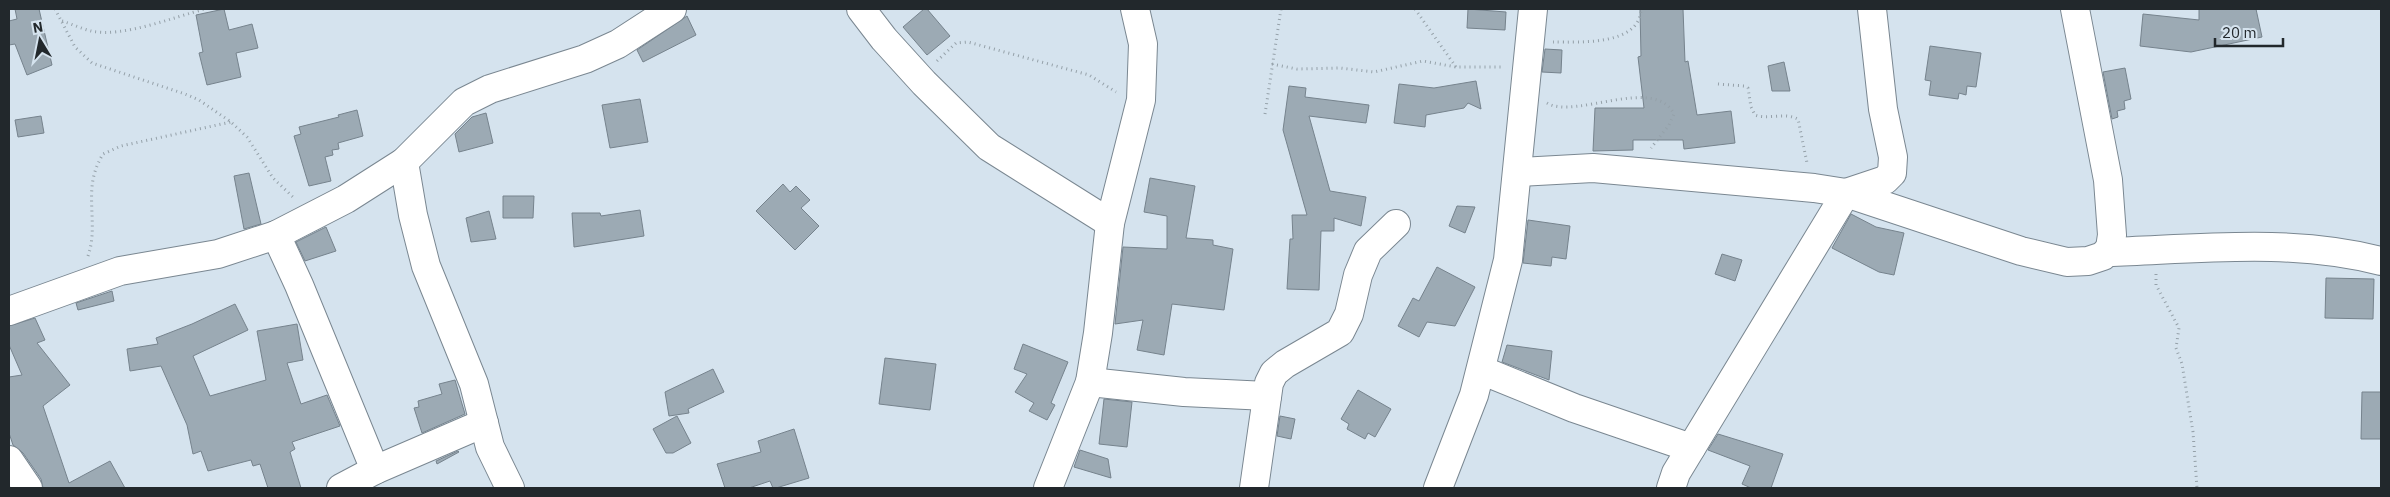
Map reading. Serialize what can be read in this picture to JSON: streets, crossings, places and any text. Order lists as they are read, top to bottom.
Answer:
{
  "scale_bar": "20 m",
  "north": "top"
}
